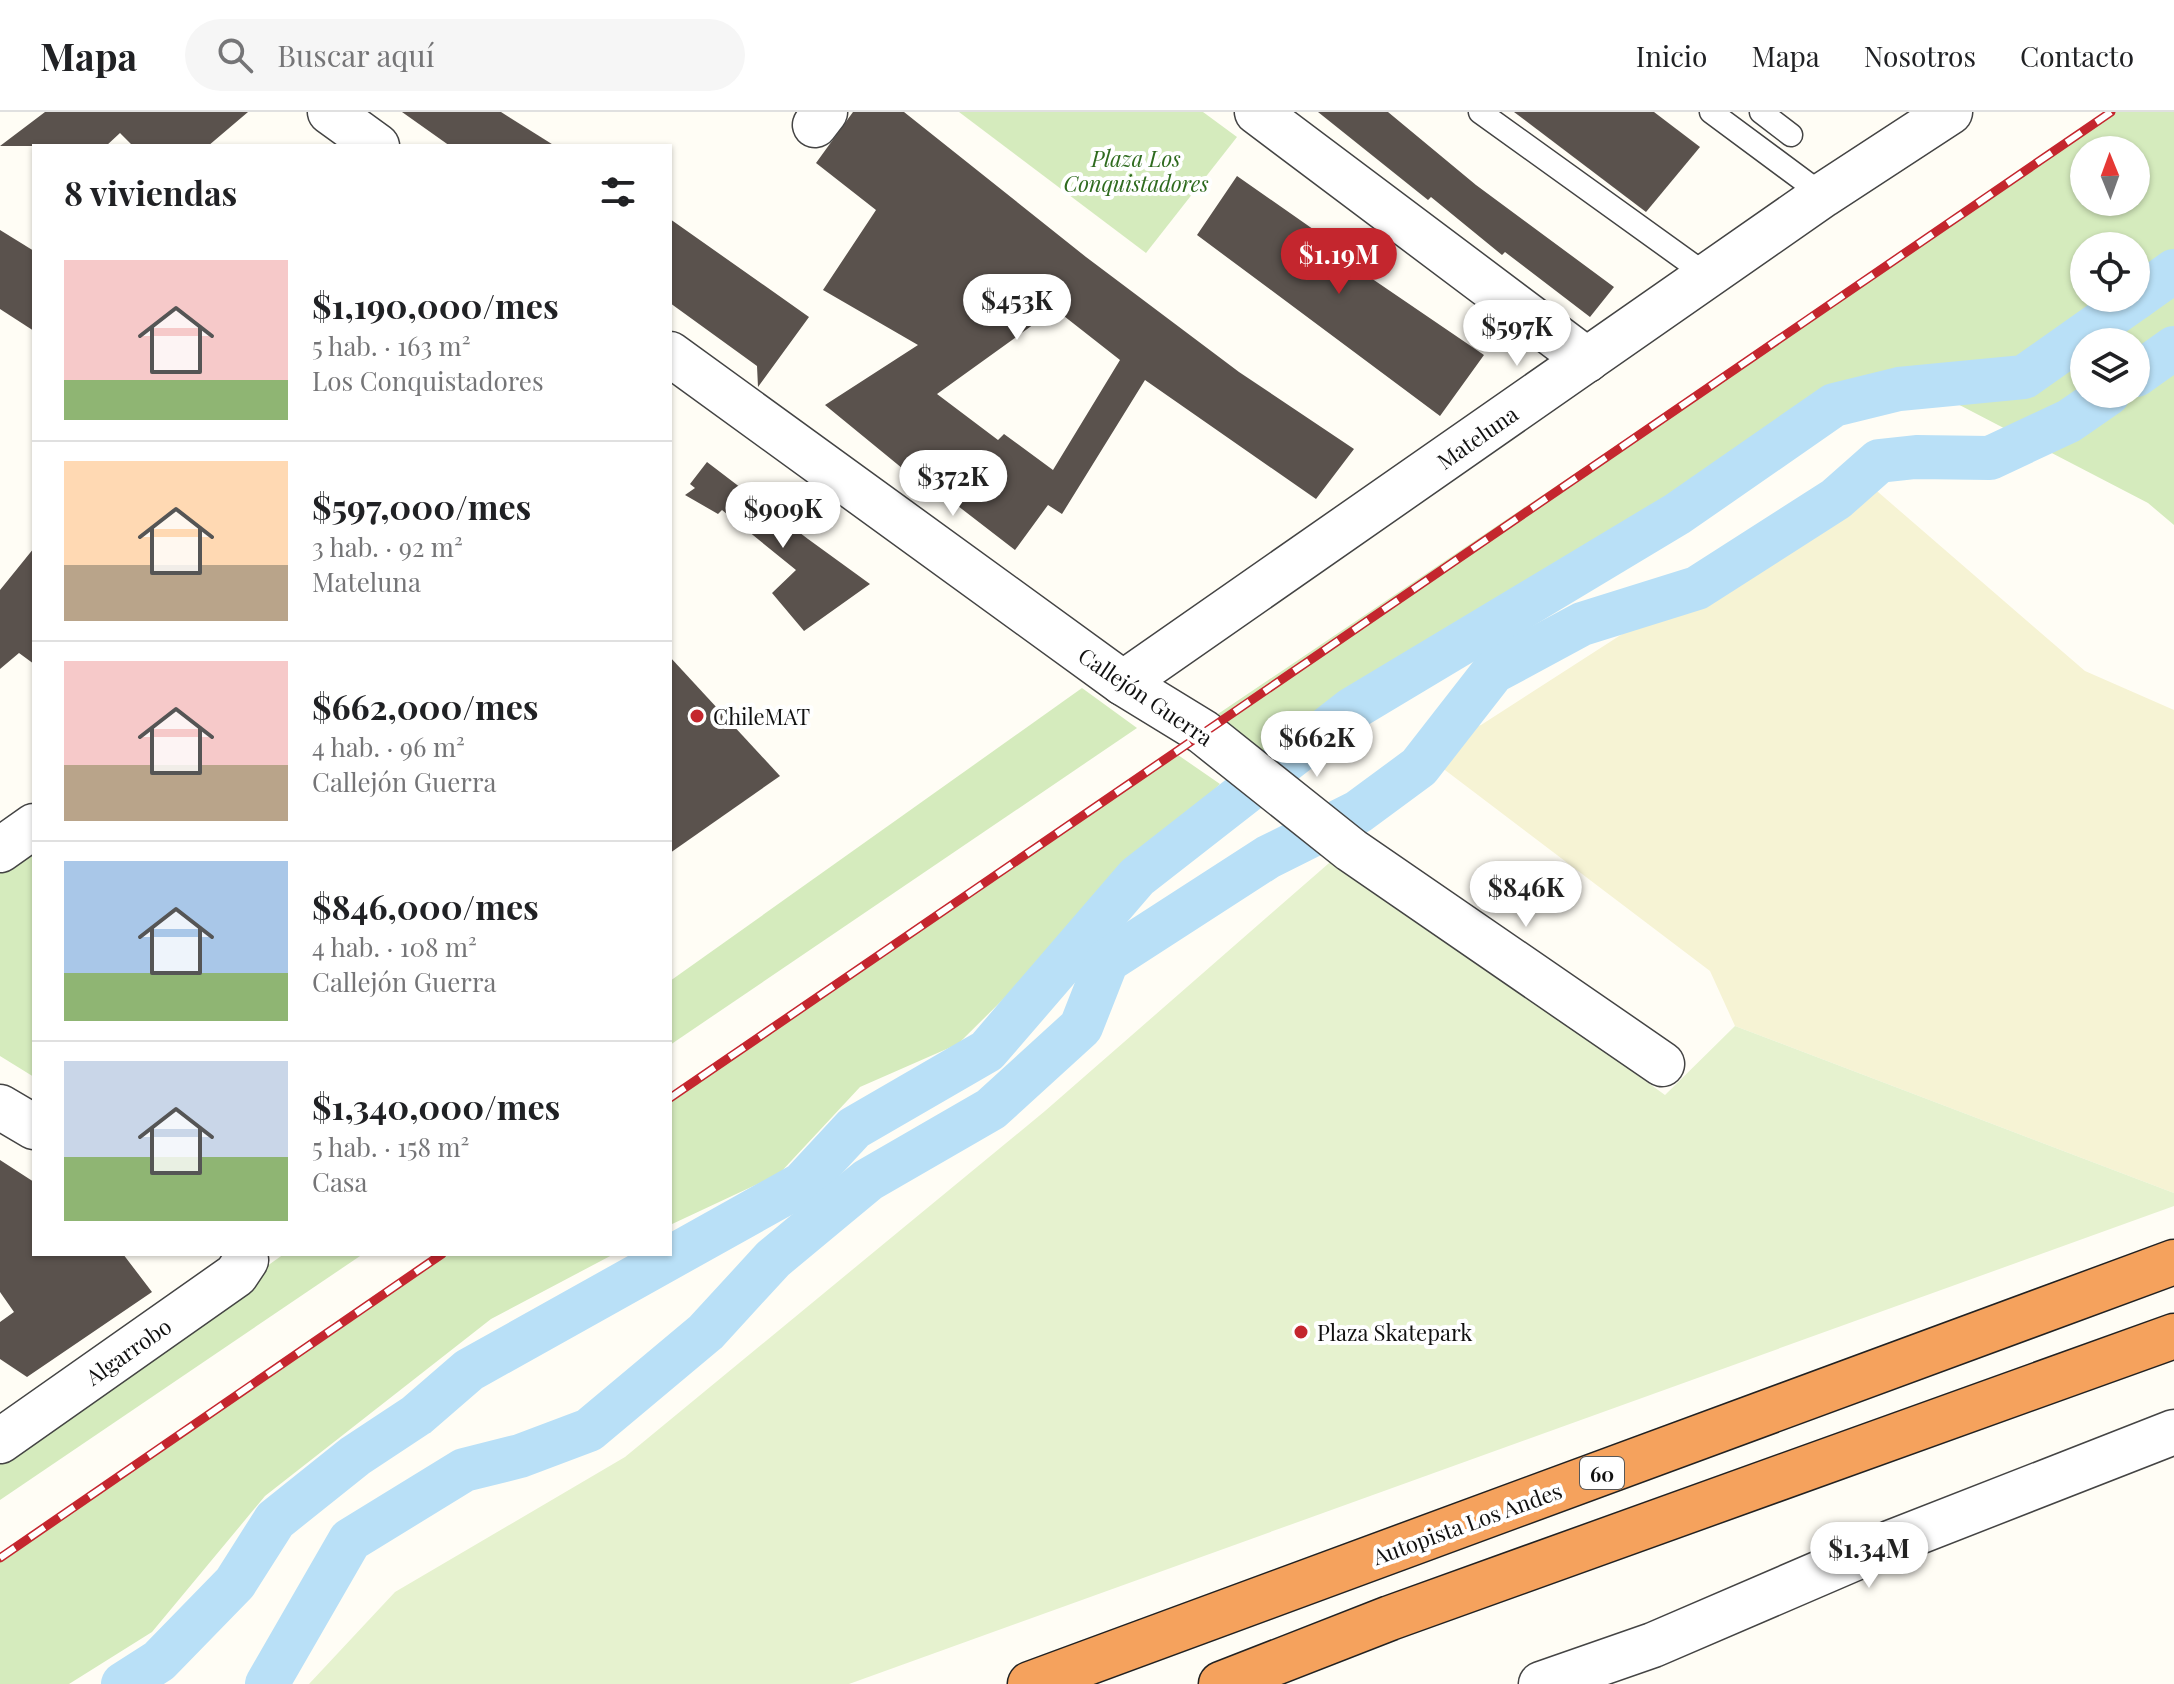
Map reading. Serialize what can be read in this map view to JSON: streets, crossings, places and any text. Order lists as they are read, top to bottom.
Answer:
{
  "streets": {
    "highway": ["60", "Autopista Los Andes"],
    "street": ["Mateluna", "Callejón Guerra", "Algarrobo"]
  },
  "crossings": [
    ["Mateluna", "Callejón Guerra"]
  ],
  "parks": ["Plaza Los Conquistadores"],
  "places": ["ChileMAT", "Plaza Skatepark"],
  "north": "top",
  "page": {
    "header": "Mapa",
    "search": "Buscar aquí",
    "nav": [
      "Inicio",
      "Mapa",
      "Nosotros",
      "Contacto"
    ],
    "heading": "8 viviendas",
    "price": [
      "$1.19M",
      "$453K",
      "$597K",
      "$372K",
      "$909K",
      "$662K",
      "$846K",
      "$1.34M"
    ],
    "list": [
      {
        "name": "$1,190,000/mes",
        "note": "5 hab. · 163 m² · Los Conquistadores"
      },
      {
        "name": "$597,000/mes",
        "note": "3 hab. · 92 m² · Mateluna"
      },
      {
        "name": "$662,000/mes",
        "note": "4 hab. · 96 m² · Callejón Guerra"
      },
      {
        "name": "$846,000/mes",
        "note": "4 hab. · 108 m² · Callejón Guerra"
      },
      {
        "name": "$1,340,000/mes",
        "note": "5 hab. · 158 m² · Casa"
      }
    ]
  }
}
